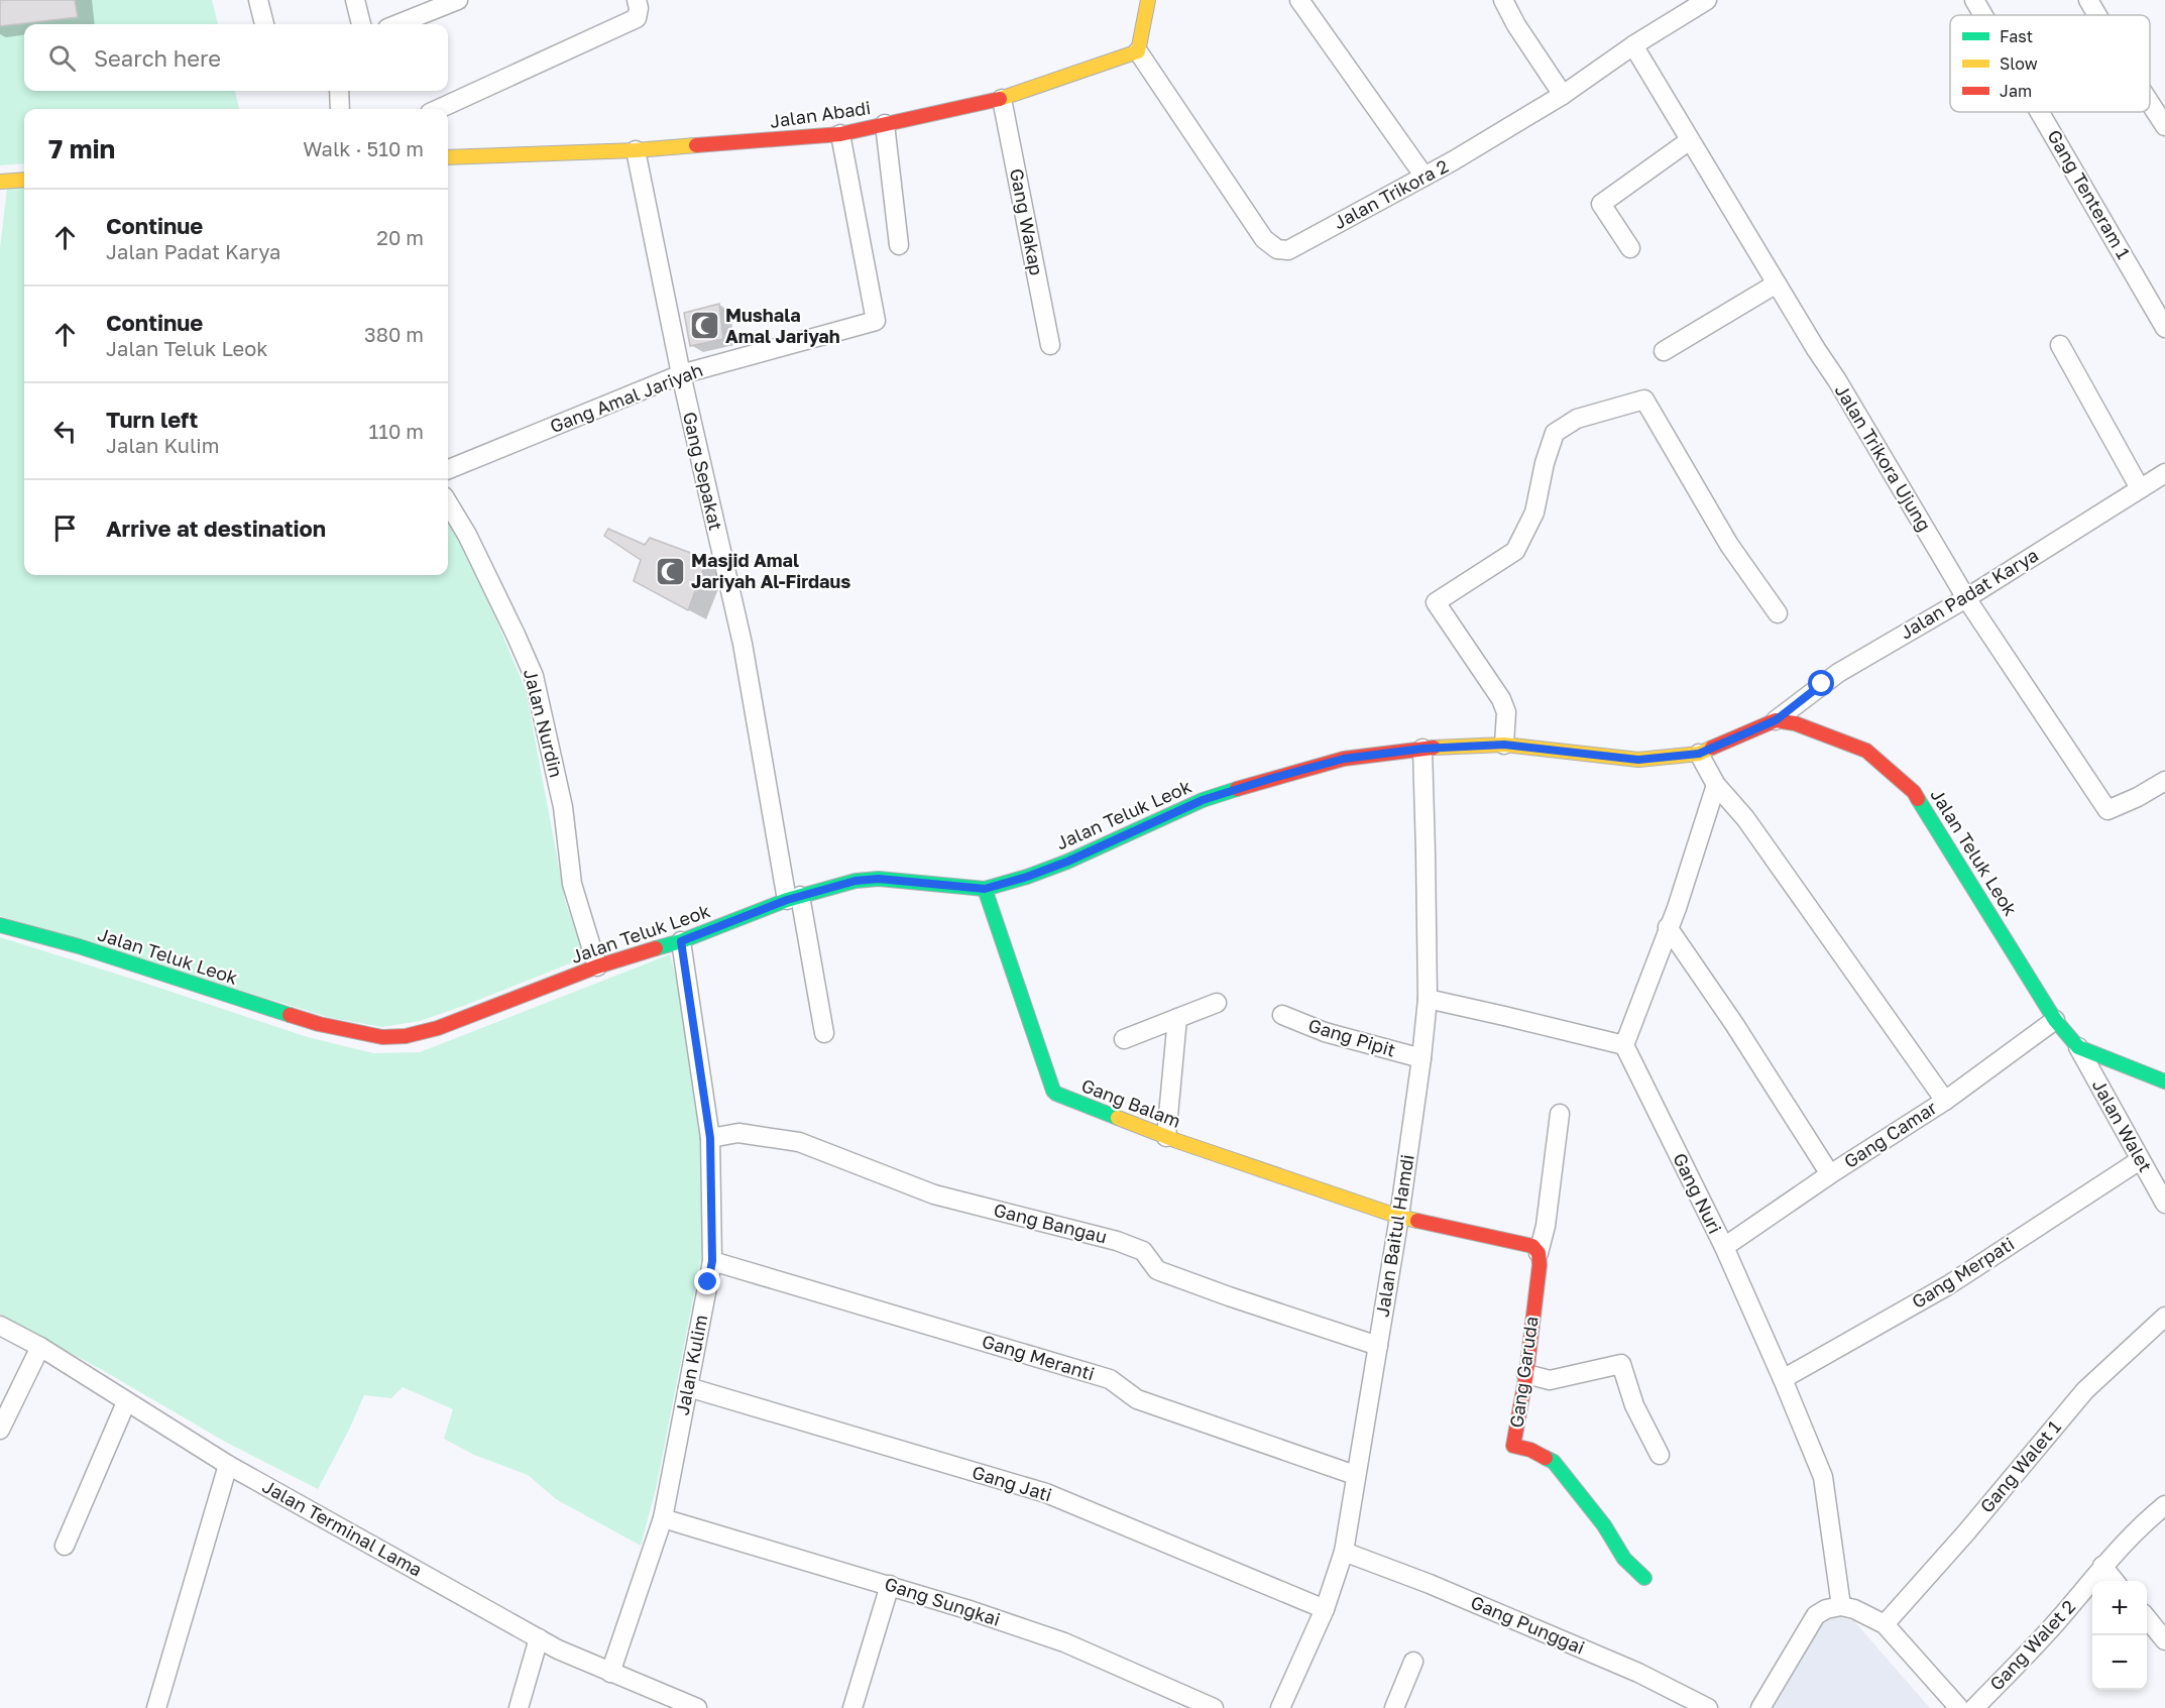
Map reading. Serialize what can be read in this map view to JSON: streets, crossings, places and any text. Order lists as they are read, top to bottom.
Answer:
{
  "streets": {
    "street": [
      "Jalan Abadi",
      "Jalan Trikora 2",
      "Gang Tenteram 1",
      "Gang Wakap",
      "Gang Amal Jariyah",
      "Jalan Trikora Ujung",
      "Gang Sepakat",
      "Jalan Padat Karya",
      "Jalan Nurdin",
      "Jalan Teluk Leok",
      "Gang Pipit",
      "Gang Balam",
      "Jalan Walet",
      "Gang Camar",
      "Gang Nuri",
      "Gang Bangau",
      "Jalan Baitul Hamdi",
      "Gang Merpati",
      "Gang Meranti",
      "Jalan Kulim",
      "Gang Garuda",
      "Gang Walet 1",
      "Gang Jati",
      "Jalan Terminal Lama",
      "Gang Sungkai",
      "Gang Punggai",
      "Gang Walet 2"
    ]
  },
  "crossings": [
    ["Jalan Abadi", "Jalan Trikora 2"],
    ["Jalan Abadi", "Gang Wakap"],
    ["Jalan Abadi", "Gang Amal Jariyah"],
    ["Jalan Abadi", "Gang Sepakat"],
    ["Jalan Trikora 2", "Jalan Trikora Ujung"],
    ["Gang Amal Jariyah", "Gang Sepakat"],
    ["Jalan Trikora Ujung", "Jalan Padat Karya"],
    ["Gang Sepakat", "Jalan Teluk Leok"],
    ["Jalan Padat Karya", "Jalan Teluk Leok"],
    ["Jalan Nurdin", "Jalan Teluk Leok"],
    ["Jalan Teluk Leok", "Gang Balam"],
    ["Jalan Teluk Leok", "Jalan Walet"],
    ["Jalan Teluk Leok", "Gang Camar"],
    ["Jalan Teluk Leok", "Jalan Baitul Hamdi"],
    ["Jalan Teluk Leok", "Jalan Kulim"],
    ["Gang Pipit", "Jalan Baitul Hamdi"],
    ["Gang Balam", "Jalan Baitul Hamdi"],
    ["Jalan Walet", "Gang Merpati"],
    ["Gang Camar", "Gang Nuri"],
    ["Gang Nuri", "Gang Merpati"],
    ["Gang Bangau", "Jalan Baitul Hamdi"],
    ["Gang Bangau", "Jalan Kulim"],
    ["Jalan Baitul Hamdi", "Gang Meranti"],
    ["Jalan Baitul Hamdi", "Gang Jati"],
    ["Jalan Baitul Hamdi", "Gang Punggai"],
    ["Gang Meranti", "Jalan Kulim"],
    ["Jalan Kulim", "Gang Jati"],
    ["Jalan Kulim", "Jalan Terminal Lama"],
    ["Jalan Kulim", "Gang Sungkai"]
  ],
  "places": {
    "mosque": ["Mushala Amal Jariyah", "Masjid Amal Jariyah Al-Firdaus"]
  },
  "legend": ["Fast", "Slow", "Jam"],
  "page": {
    "search": "Search here",
    "heading": ["7 min", "Walk · 510 m"],
    "list": [
      ["Continue", "Jalan Padat Karya", "20 m"],
      ["Continue", "Jalan Teluk Leok", "380 m"],
      ["Turn left", "Jalan Kulim", "110 m"],
      "Arrive at destination"
    ],
    "map_buttons": ["+", "−"]
  }
}
